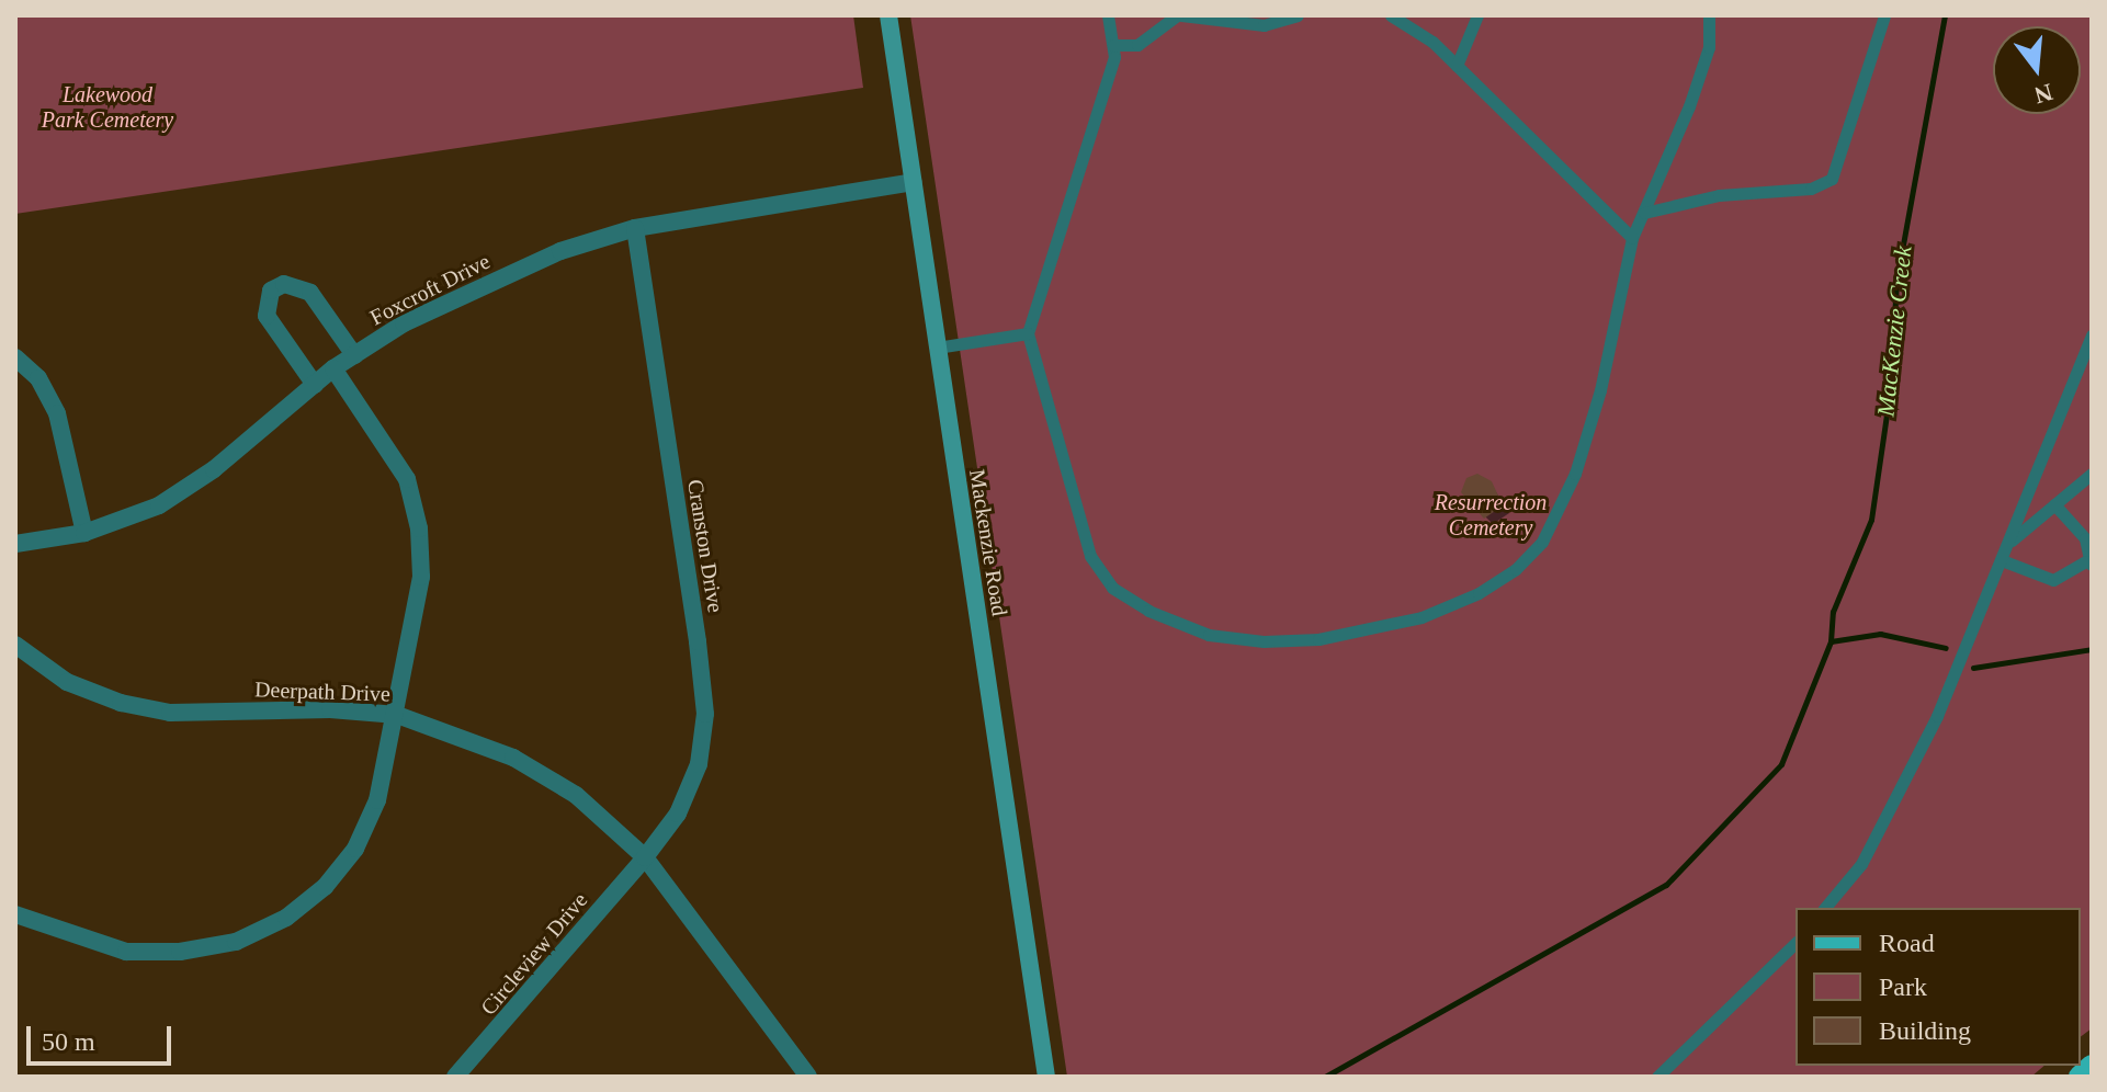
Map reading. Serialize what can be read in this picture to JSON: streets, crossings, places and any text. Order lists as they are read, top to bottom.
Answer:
{
  "streets": {
    "main road": ["Mackenzie Road"],
    "street": [
      "Foxcroft Drive",
      "Cranston Drive",
      "Deerpath Drive",
      "Circleview Drive"
    ]
  },
  "crossings": [
    ["Foxcroft Drive", "Mackenzie Road"],
    ["Foxcroft Drive", "Cranston Drive"],
    ["Cranston Drive", "Deerpath Drive"],
    ["Cranston Drive", "Circleview Drive"],
    ["Deerpath Drive", "Circleview Drive"]
  ],
  "water": ["MacKenzie Creek"],
  "parks": ["Lakewood Park Cemetery", "Resurrection Cemetery"],
  "legend": ["Road", "Park", "Building"],
  "scale_bar": "50 m",
  "north": "bottom"
}
